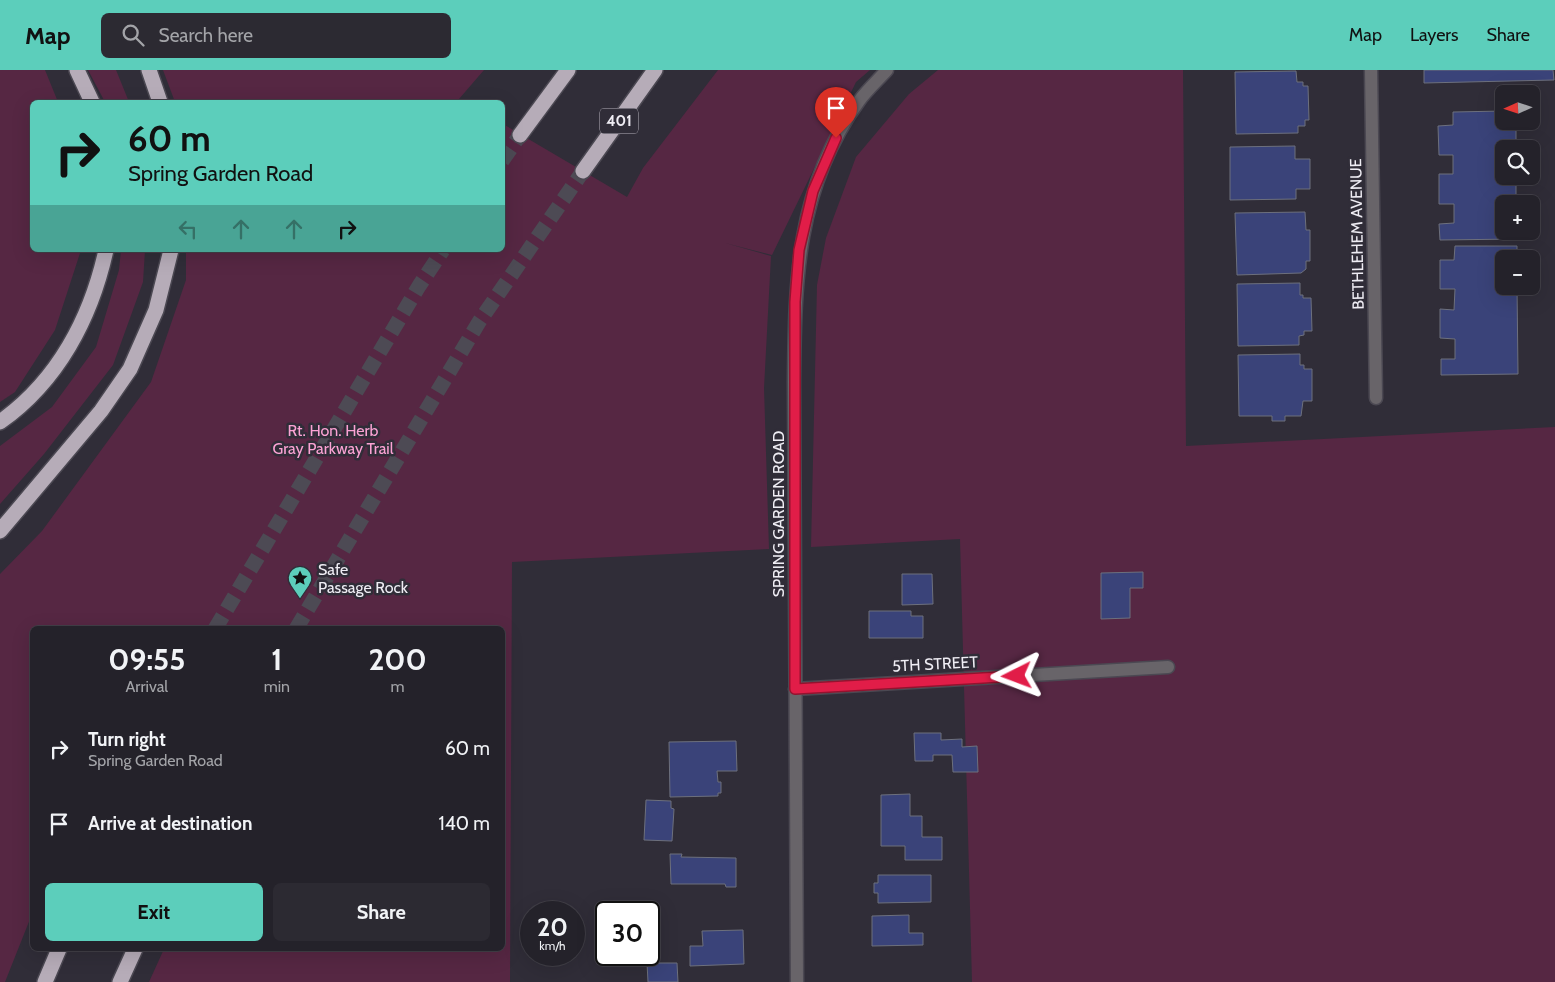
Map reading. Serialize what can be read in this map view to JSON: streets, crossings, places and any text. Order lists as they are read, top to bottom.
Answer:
{
  "streets": {
    "highway": ["401"],
    "street": ["BETHLEHEM AVENUE", "SPRING GARDEN ROAD", "5TH STREET"]
  },
  "crossings": [
    ["SPRING GARDEN ROAD", "5TH STREET"]
  ],
  "parks": ["Rt. Hon. Herb Gray Parkway Trail"],
  "places": {
    "place": ["Safe Passage Rock"]
  },
  "north": "left",
  "page": {
    "header": "Map",
    "search": "Search here",
    "nav": ["Map", "Layers", "Share"],
    "map_buttons": ["+", "−"],
    "turn": ["60 m", "Spring Garden Road"],
    "eta": [
      "09:55",
      "Arrival",
      "1",
      "min",
      "200",
      "m"
    ],
    "list": [
      {
        "name": "Turn right",
        "note": "Spring Garden Road",
        "value": "60 m"
      },
      {
        "name": "Arrive at destination",
        "value": "140 m"
      }
    ],
    "buttons": ["Exit", "Share"],
    "speed": "20 km/h",
    "limit": "30"
  }
}
